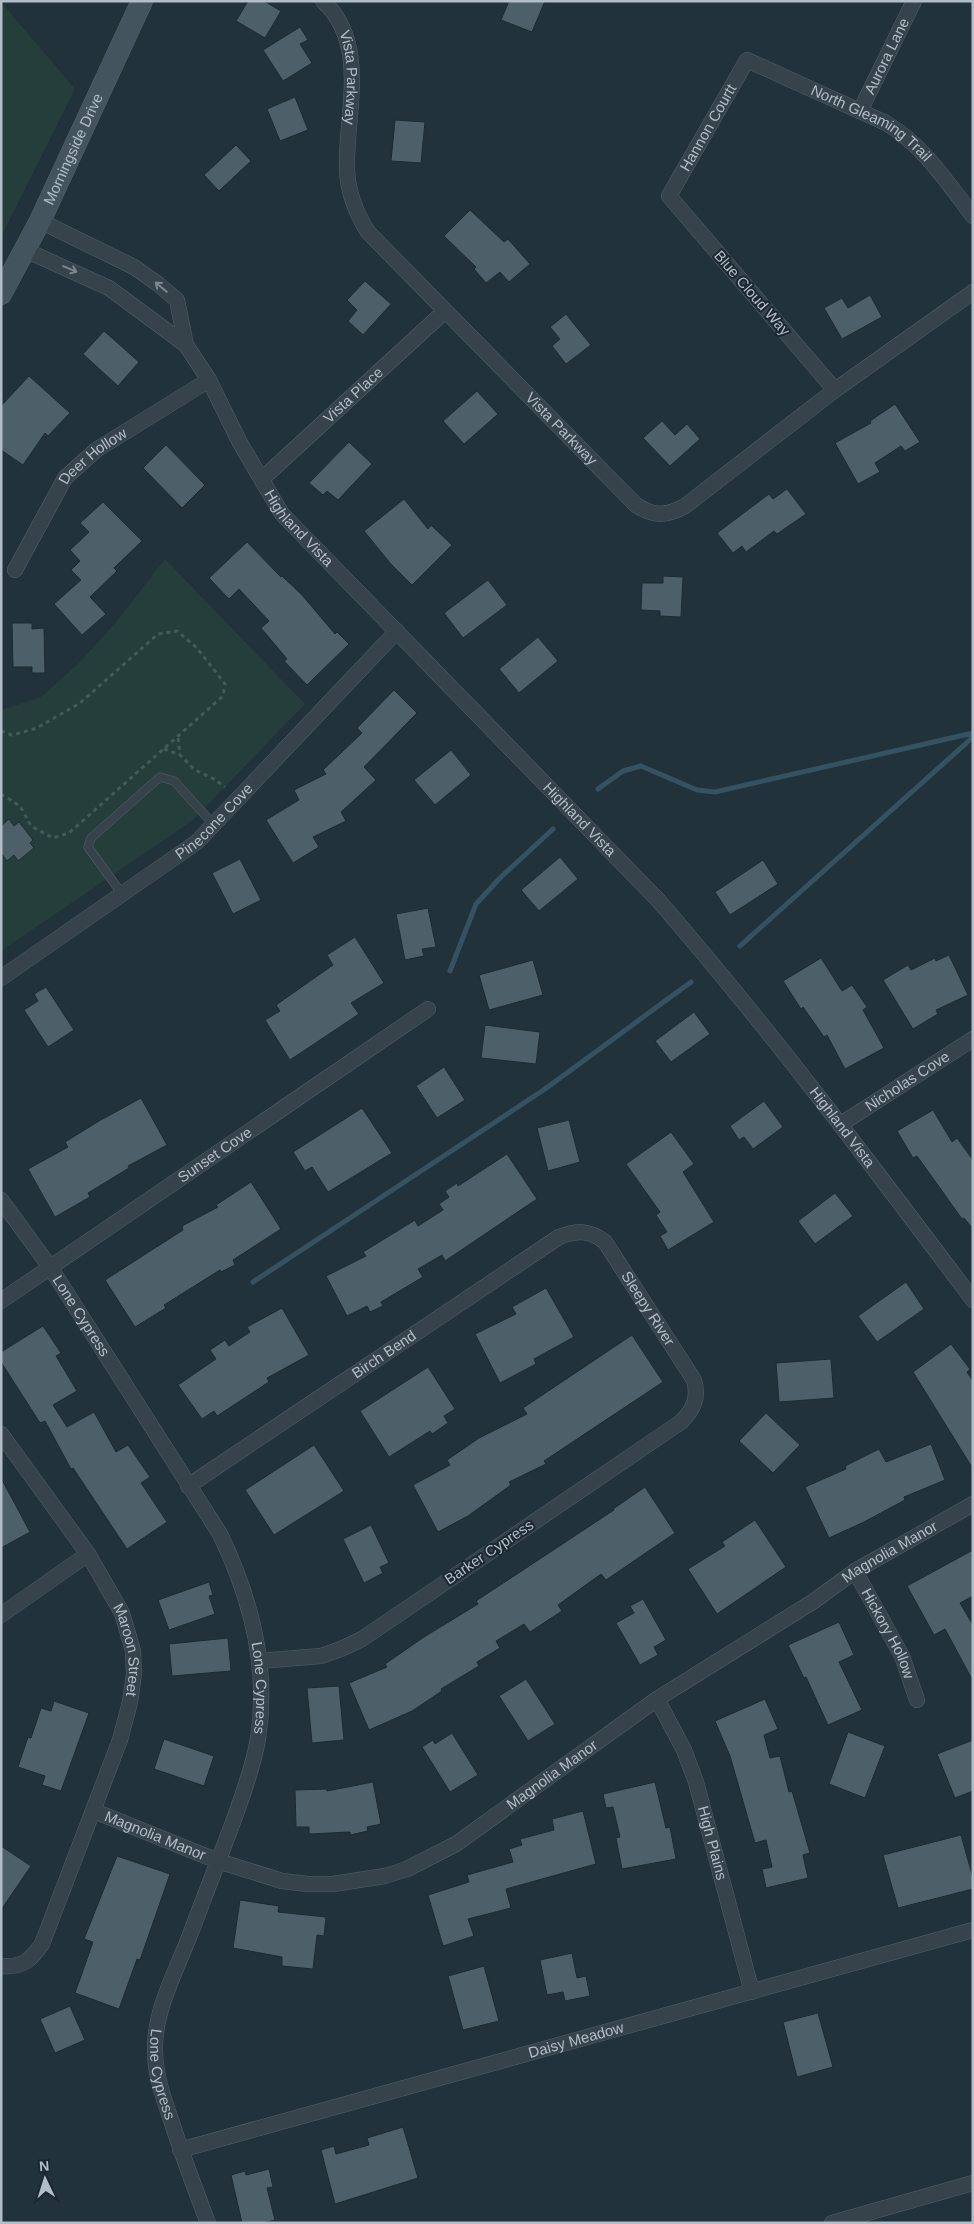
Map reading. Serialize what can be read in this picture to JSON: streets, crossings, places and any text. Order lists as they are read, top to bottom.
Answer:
{
  "streets": {
    "street": [
      "Aurora Lane",
      "Vista Parkway",
      "North Gleaming Trail",
      "Hannon Courtt",
      "Morningside Drive",
      "Blue Cloud Way",
      "Vista Place",
      "Deer Hollow",
      "Highland Vista",
      "Pinecone Cove",
      "Nicholas Cove",
      "Sunset Cove",
      "Sleepy River",
      "Lone Cypress",
      "Birch Bend",
      "Barker Cypress",
      "Magnolia Manor",
      "Hickory Hollow",
      "Maroon Street",
      "High Plains",
      "Daisy Meadow"
    ]
  },
  "crossings": [
    ["Aurora Lane", "North Gleaming Trail"],
    ["Vista Parkway", "Blue Cloud Way"],
    ["Vista Parkway", "Vista Place"],
    ["North Gleaming Trail", "Hannon Courtt"],
    ["Hannon Courtt", "Blue Cloud Way"],
    ["Morningside Drive", "Highland Vista"],
    ["Vista Place", "Highland Vista"],
    ["Deer Hollow", "Highland Vista"],
    ["Highland Vista", "Pinecone Cove"],
    ["Highland Vista", "Nicholas Cove"],
    ["Sunset Cove", "Lone Cypress"],
    ["Sleepy River", "Birch Bend"],
    ["Sleepy River", "Barker Cypress"],
    ["Lone Cypress", "Birch Bend"],
    ["Lone Cypress", "Barker Cypress"],
    ["Lone Cypress", "Magnolia Manor"],
    ["Lone Cypress", "Daisy Meadow"],
    ["Magnolia Manor", "Hickory Hollow"],
    ["Magnolia Manor", "Maroon Street"],
    ["Magnolia Manor", "High Plains"],
    ["High Plains", "Daisy Meadow"]
  ],
  "north": "top"
}
